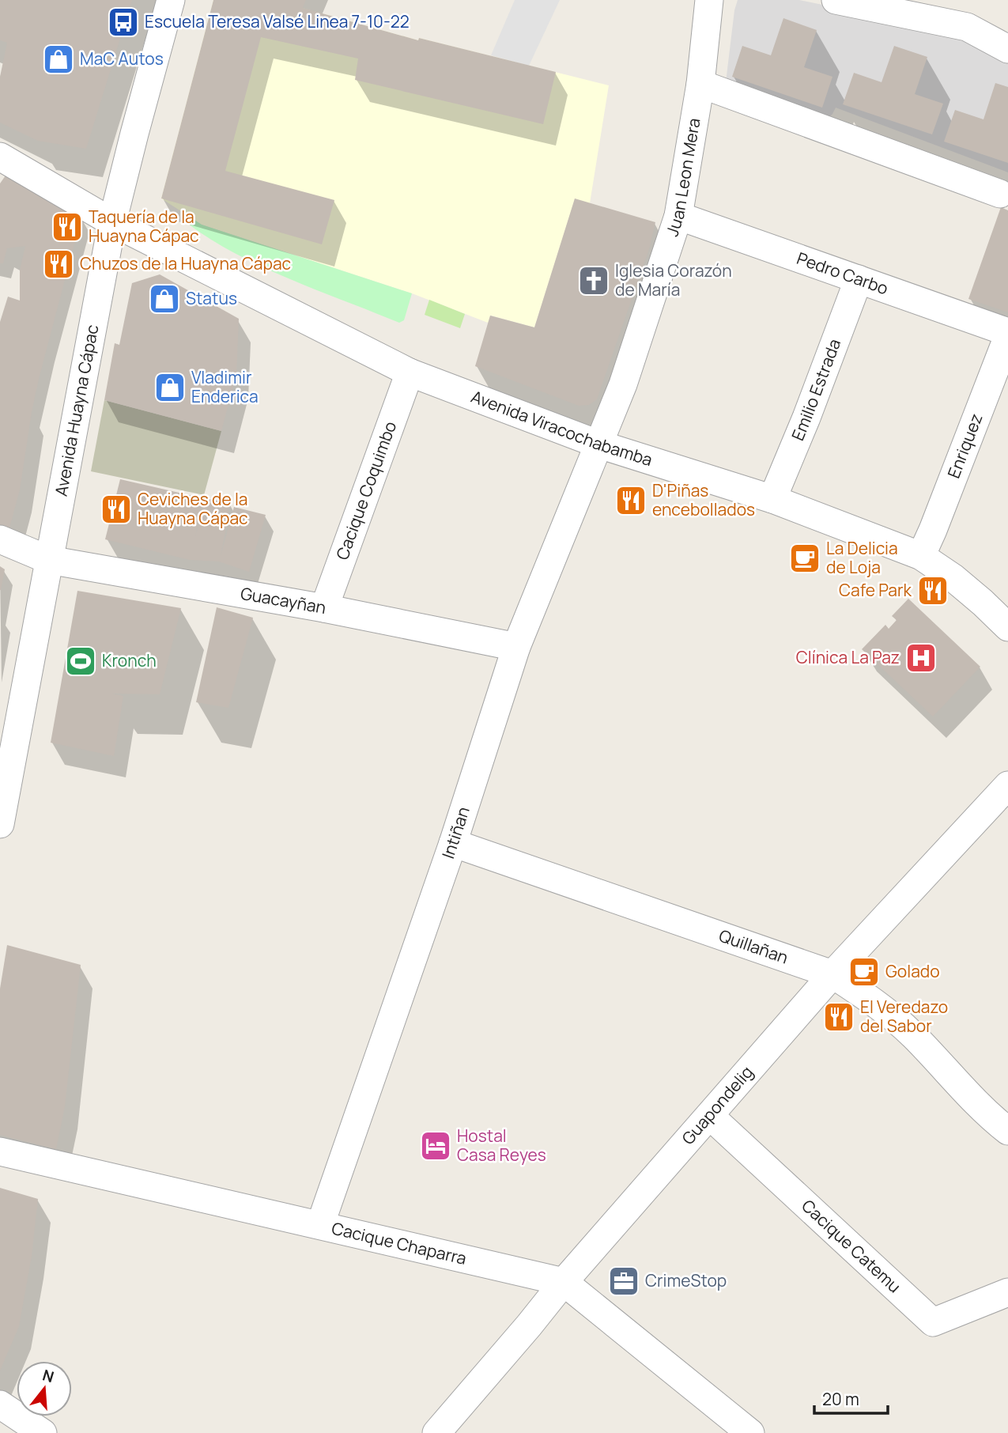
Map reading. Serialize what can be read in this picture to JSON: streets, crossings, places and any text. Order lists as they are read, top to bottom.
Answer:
{
  "streets": {
    "street": [
      "Juan Leon Mera",
      "Pedro Carbo",
      "Emilio Estrada",
      "Avenida Huayna Cápac",
      "Avenida Viracochabamba",
      "Enriquez",
      "Cacique Coquimbo",
      "Guacayñan",
      "Intiñan",
      "Quillañan",
      "Guapondelig",
      "Cacique Chaparra",
      "Cacique Catemu"
    ]
  },
  "crossings": [
    ["Juan Leon Mera", "Pedro Carbo"],
    ["Juan Leon Mera", "Avenida Viracochabamba"],
    ["Juan Leon Mera", "Intiñan"],
    ["Pedro Carbo", "Emilio Estrada"],
    ["Pedro Carbo", "Enriquez"],
    ["Emilio Estrada", "Avenida Viracochabamba"],
    ["Avenida Huayna Cápac", "Avenida Viracochabamba"],
    ["Avenida Huayna Cápac", "Guacayñan"],
    ["Avenida Viracochabamba", "Enriquez"],
    ["Avenida Viracochabamba", "Cacique Coquimbo"],
    ["Avenida Viracochabamba", "Intiñan"],
    ["Cacique Coquimbo", "Guacayñan"],
    ["Guacayñan", "Intiñan"],
    ["Intiñan", "Quillañan"],
    ["Intiñan", "Cacique Chaparra"],
    ["Quillañan", "Guapondelig"],
    ["Guapondelig", "Cacique Chaparra"],
    ["Guapondelig", "Cacique Catemu"]
  ],
  "places": {
    "bus stop": ["Escuela Teresa Valsé Linea 7-10-22"],
    "shop": ["MaC Autos", "Status", "Vladimir Enderica"],
    "restaurant": [
      "Taquería de la Huayna Cápac",
      "Chuzos de la Huayna Cápac",
      "D'Piñas encebollados",
      "Ceviches de la Huayna Cápac",
      "Cafe Park",
      "El Veredazo del Sabor"
    ],
    "church": ["Iglesia Corazón de María"],
    "cafe": ["La Delicia de Loja", "Golado"],
    "hospital": ["Clínica La Paz"],
    "sports": ["Kronch"],
    "hotel": ["Hostal Casa Reyes"],
    "office": ["CrimeStop"]
  },
  "scale_bar": "20 m",
  "north": "top"
}
